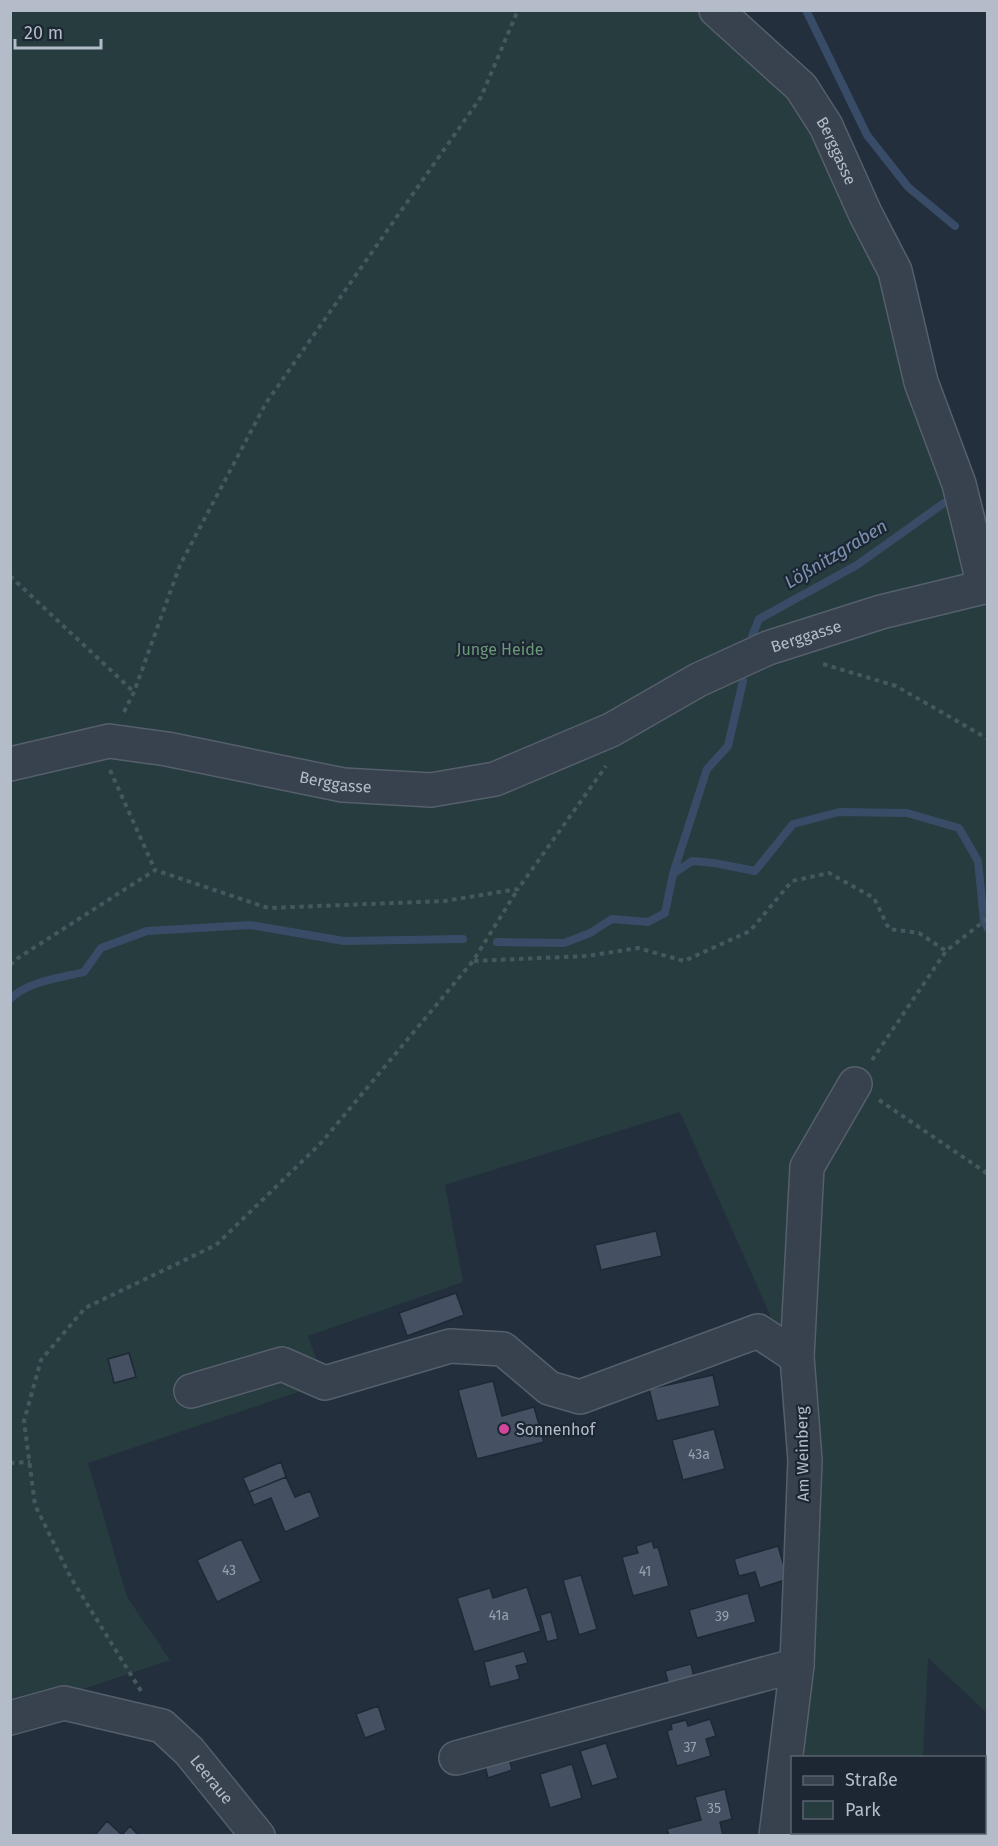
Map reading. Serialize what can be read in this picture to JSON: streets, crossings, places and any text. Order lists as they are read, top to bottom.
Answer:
{
  "streets": {
    "street": ["Berggasse", "Am Weinberg", "Leeraue"]
  },
  "water": ["Lößnitzgraben"],
  "parks": ["Junge Heide"],
  "places": ["Sonnenhof"],
  "house_numbers": [
    "43a",
    "43",
    "41",
    "41a",
    "39",
    "37",
    "35"
  ],
  "legend": ["Straße", "Park"],
  "scale_bar": "20 m"
}
